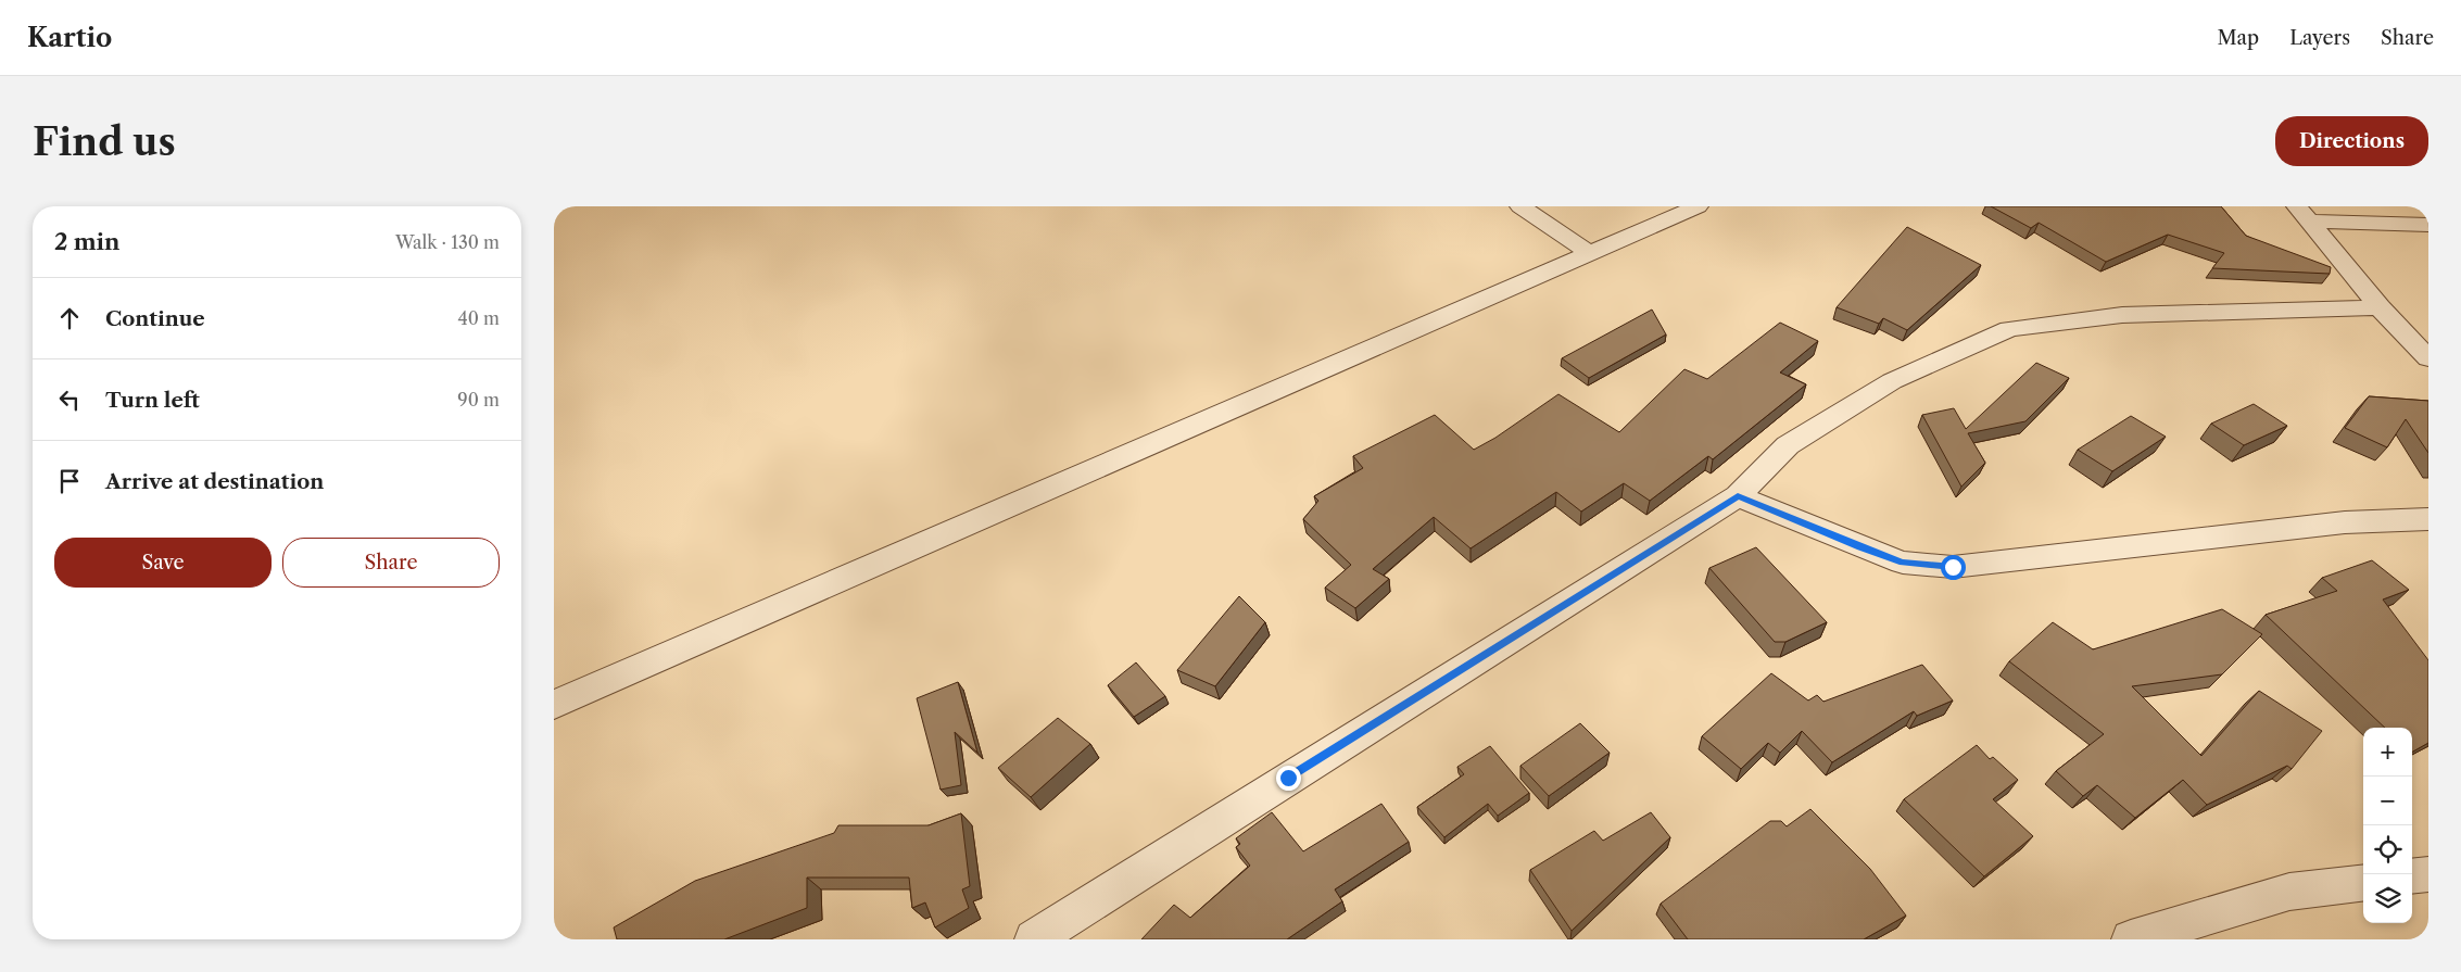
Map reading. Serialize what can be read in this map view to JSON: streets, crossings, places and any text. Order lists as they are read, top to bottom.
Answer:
{
  "page": {
    "header": "Kartio",
    "nav": ["Map", "Layers", "Share"],
    "buttons": [
      "Directions",
      ["Save", "Share"]
    ],
    "title": "Find us",
    "heading": ["2 min", "Walk · 130 m"],
    "list": [
      ["Continue", "40 m"],
      ["Turn left", "90 m"],
      "Arrive at destination"
    ],
    "map_buttons": ["+", "−"]
  }
}
